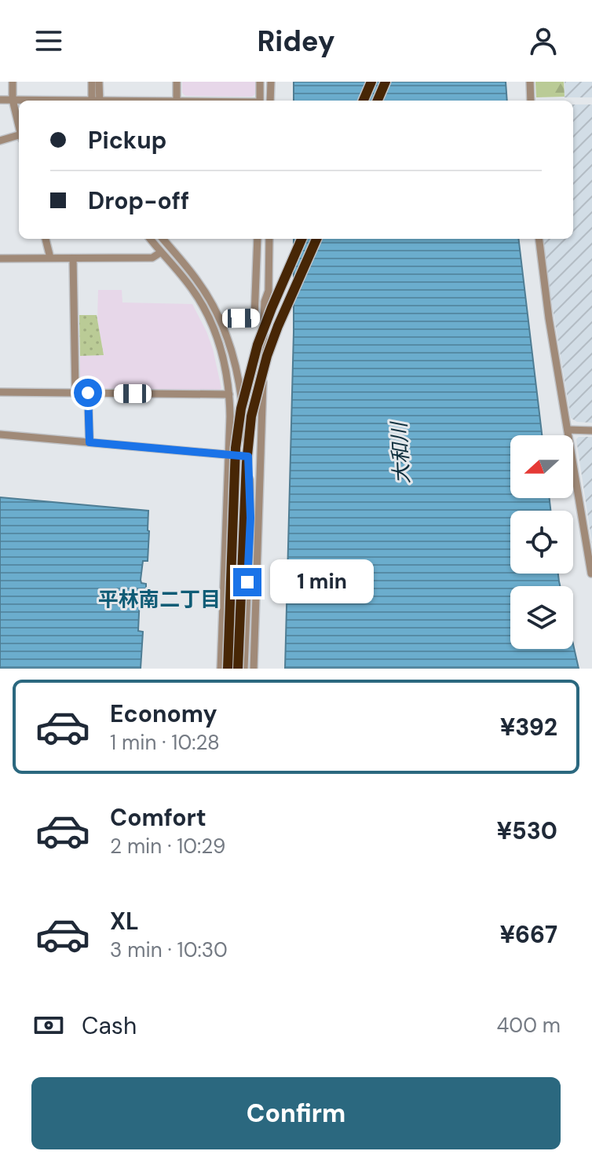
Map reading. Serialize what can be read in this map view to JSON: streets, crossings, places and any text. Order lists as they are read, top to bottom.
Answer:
{
  "districts": ["平林南二丁目"],
  "water": ["大和川"],
  "north": "left",
  "page": {
    "header": "Ridey",
    "banner": ["Pickup", "Drop-off"],
    "bubble": "1 min",
    "list": [
      {
        "name": "Economy",
        "note": "1 min · 10:28",
        "value": "¥392"
      },
      {
        "name": "Comfort",
        "note": "2 min · 10:29",
        "value": "¥530"
      },
      {
        "name": "XL",
        "note": "3 min · 10:30",
        "value": "¥667"
      }
    ],
    "pay": ["Cash", "400 m"],
    "buttons": "Confirm"
  }
}
